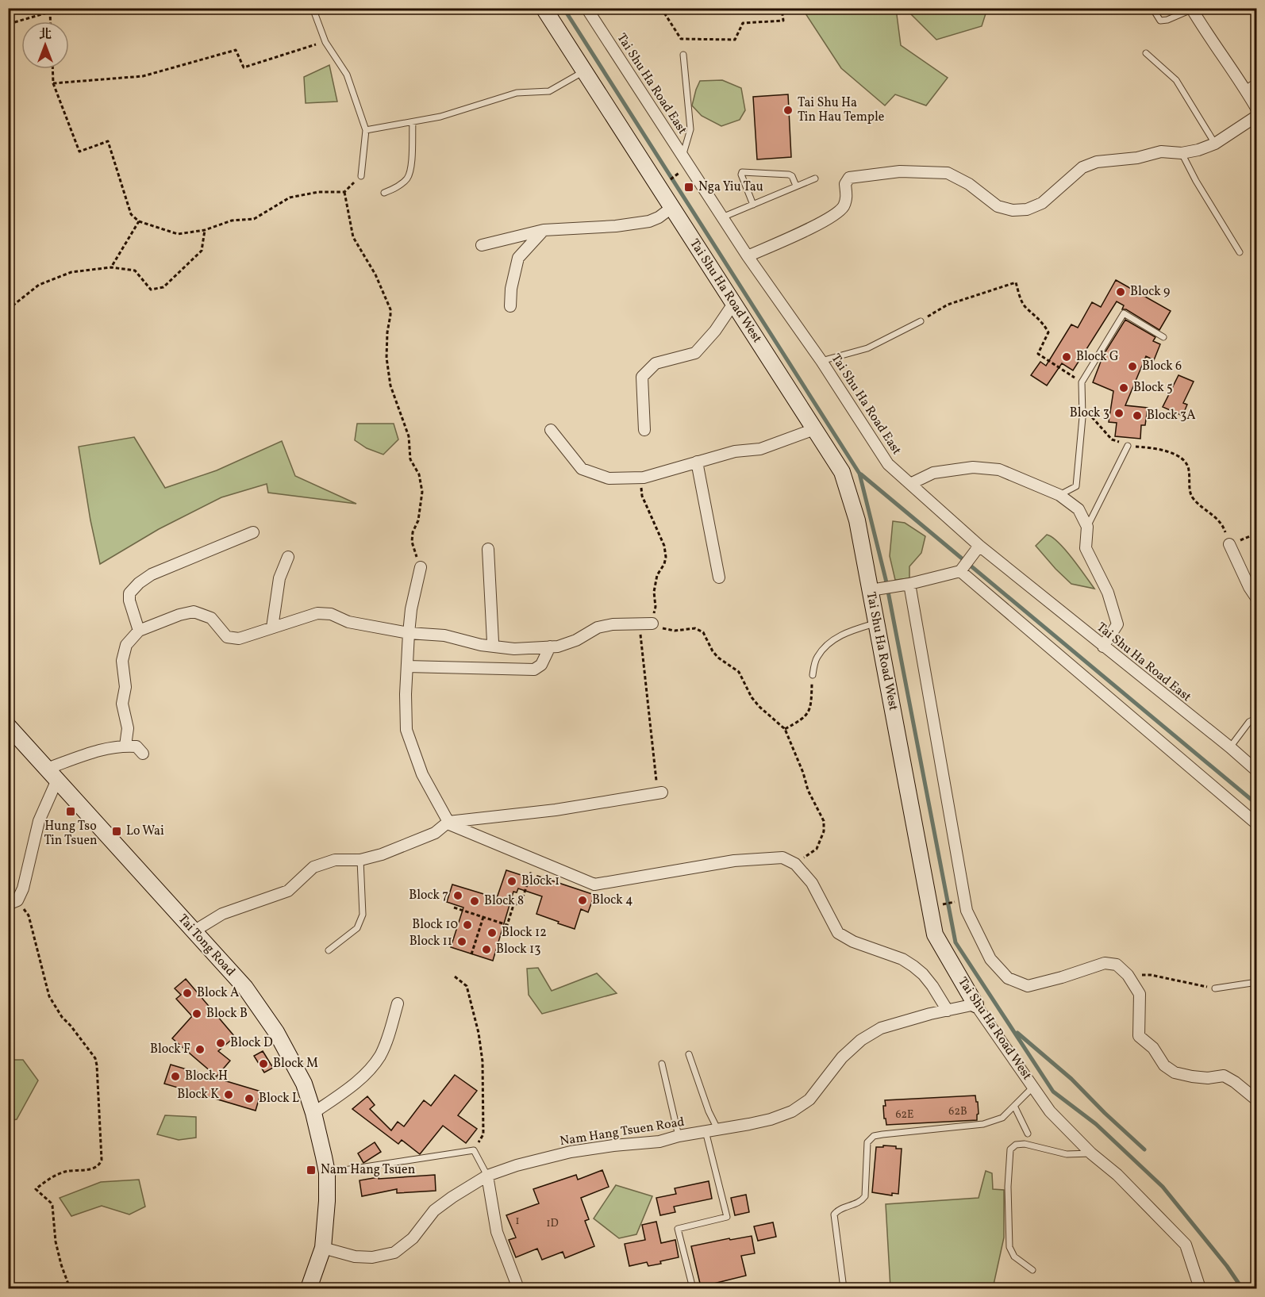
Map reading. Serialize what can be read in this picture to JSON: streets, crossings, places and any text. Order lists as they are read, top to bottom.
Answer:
{
  "streets": {
    "street": [
      "Tai Shu Ha Road East",
      "Tai Shu Ha Road West",
      "Tai Tong Road",
      "Nam Hang Tsuen Road"
    ]
  },
  "crossings": [
    ["Tai Shu Ha Road West", "Nam Hang Tsuen Road"],
    ["Tai Tong Road", "Nam Hang Tsuen Road"]
  ],
  "places": {
    "other": [
      "Tai Shu Ha Tin Hau Temple",
      "Block 9",
      "Block G",
      "Block 6",
      "Block 5",
      "Block 3",
      "Block 3A",
      "Block 1",
      "Block 7",
      "Block 4",
      "Block 8",
      "Block 10",
      "Block 12",
      "Block 11",
      "Block 13",
      "Block A",
      "Block B",
      "Block D",
      "Block F",
      "Block M",
      "Block H",
      "Block K",
      "Block L"
    ],
    "transit": [
      "Nga Yiu Tau",
      "Hung Tso Tin Tsuen",
      "Lo Wai",
      "Nam Hang Tsuen"
    ]
  },
  "house_numbers": [
    "62B",
    "62E",
    "1",
    "1D"
  ],
  "north": "top"
}
